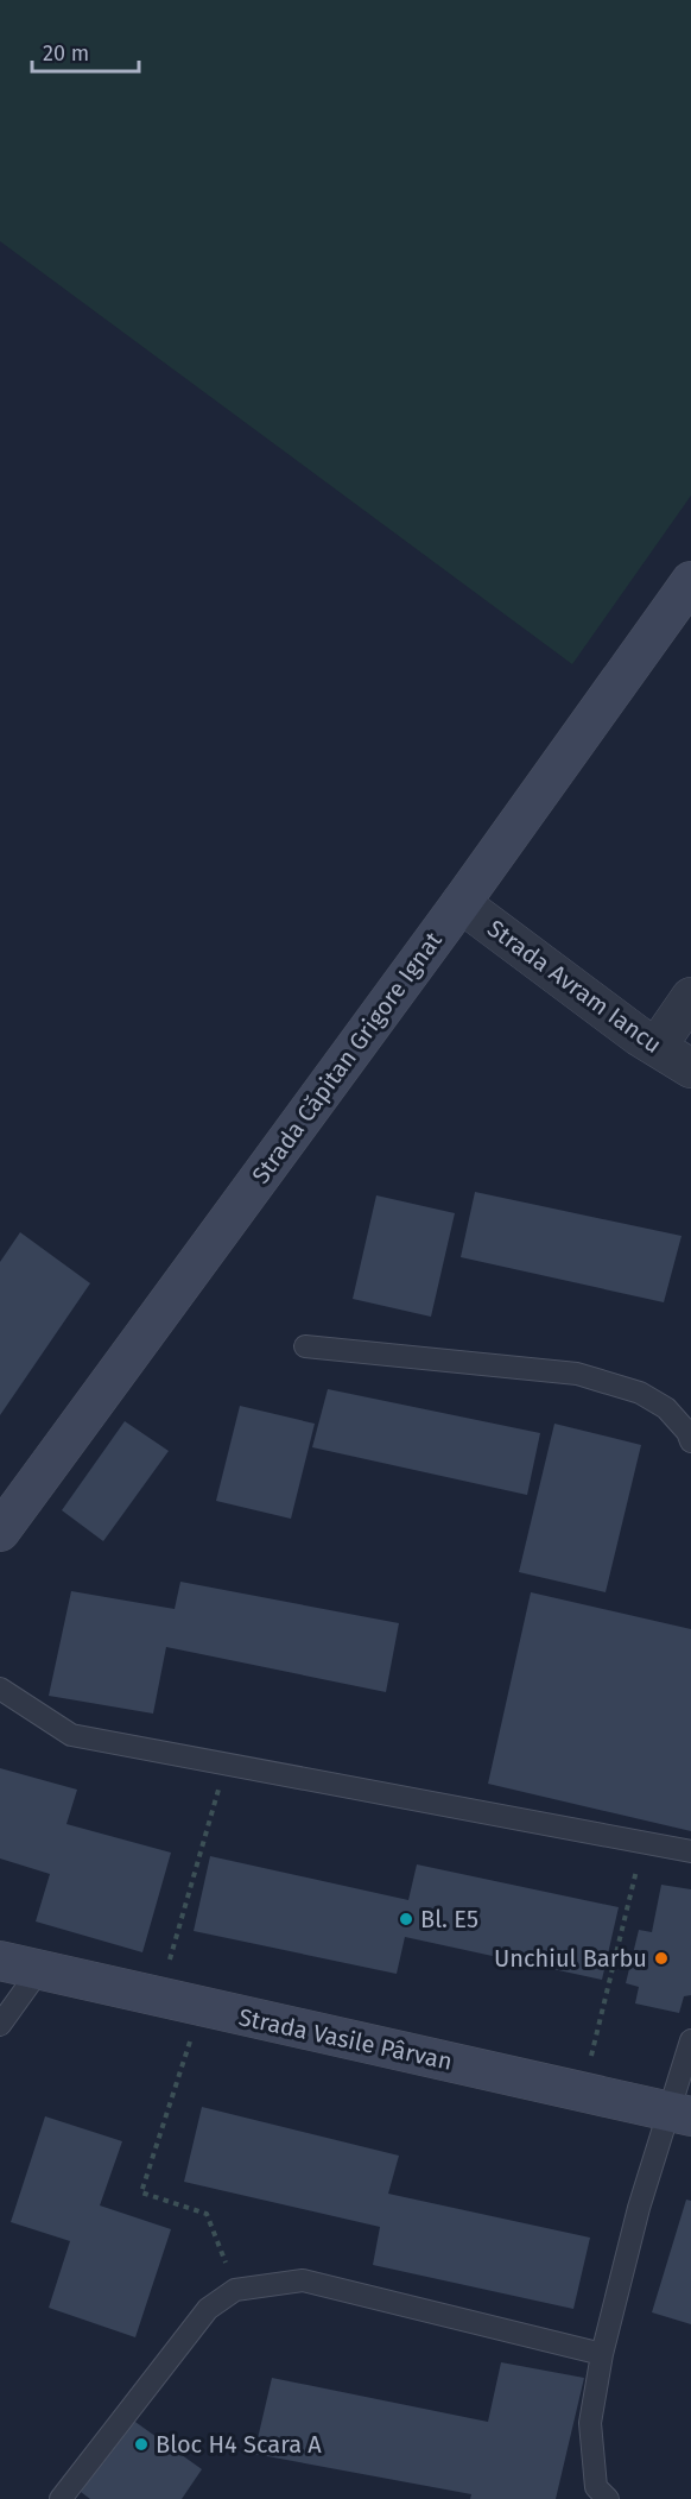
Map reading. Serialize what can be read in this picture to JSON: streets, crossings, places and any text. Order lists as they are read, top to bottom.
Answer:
{
  "streets": {
    "street": ["Strada Avram Iancu", "Strada Căpitan Grigore Ignat", "Strada Vasile Pârvan"]
  },
  "crossings": [
    ["Strada Avram Iancu", "Strada Căpitan Grigore Ignat"]
  ],
  "places": ["Bl. E5", "Unchiul Barbu", "Bloc H4 Scara A"],
  "scale_bar": "20 m"
}
